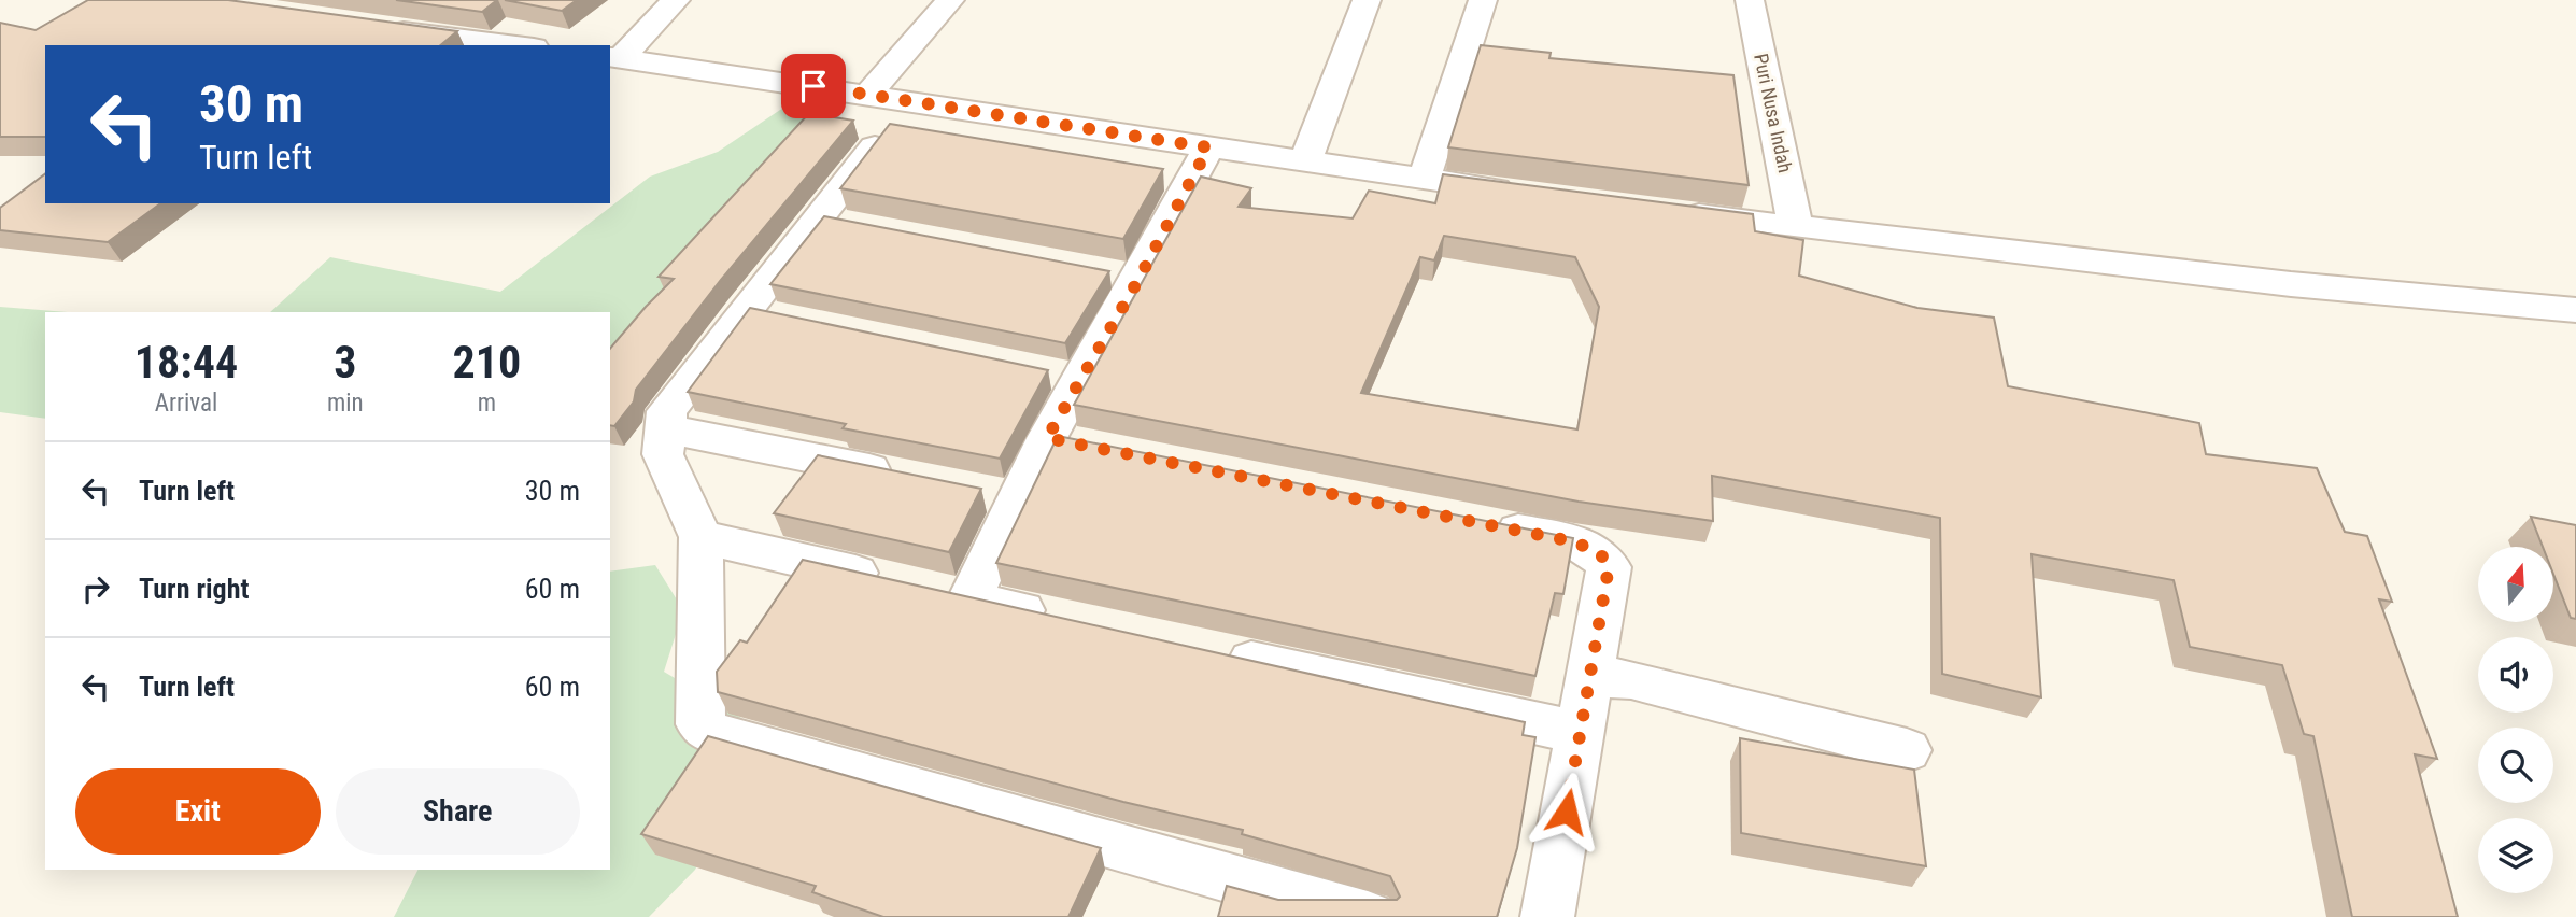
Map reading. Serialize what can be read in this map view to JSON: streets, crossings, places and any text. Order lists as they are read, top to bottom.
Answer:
{
  "streets": {
    "street": ["Puri Nusa Indah"]
  },
  "north": "top",
  "page": {
    "turn": ["30 m", "Turn left"],
    "eta": [
      "18:44",
      "Arrival",
      "3",
      "min",
      "210",
      "m"
    ],
    "list": [
      {
        "name": "Turn left",
        "value": "30 m"
      },
      {
        "name": "Turn right",
        "value": "60 m"
      },
      {
        "name": "Turn left",
        "value": "60 m"
      }
    ],
    "buttons": ["Exit", "Share"]
  }
}
